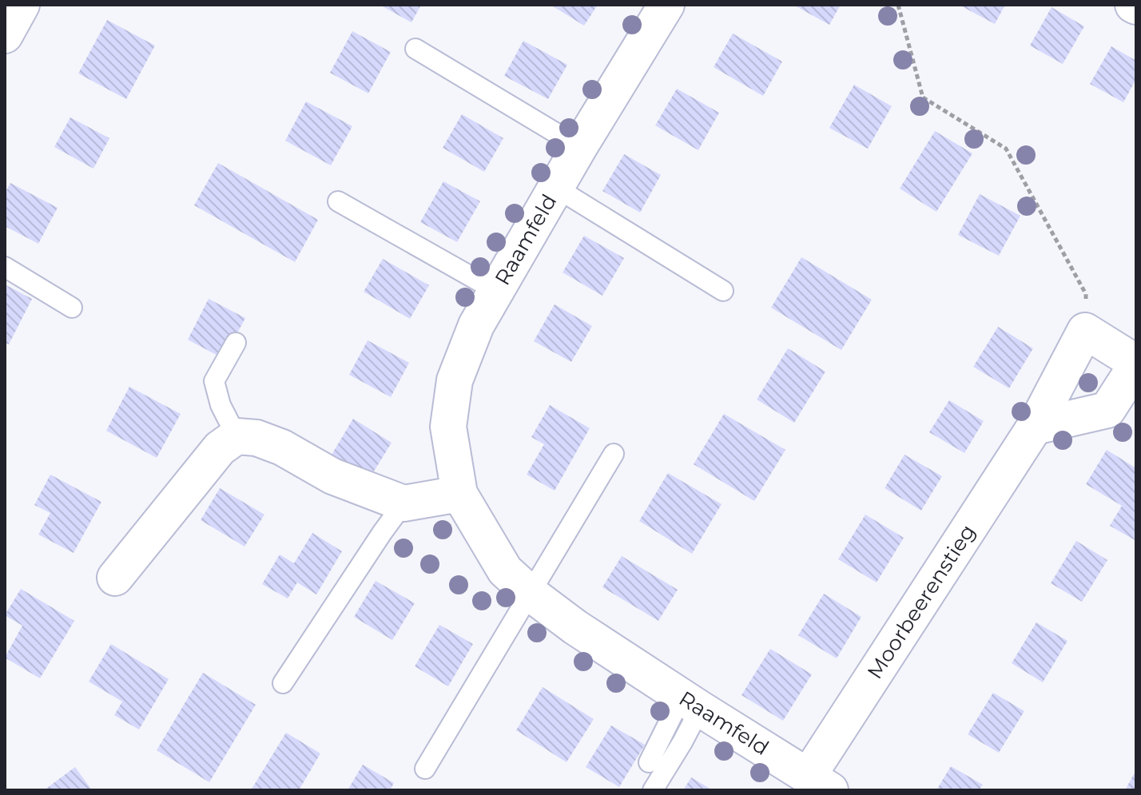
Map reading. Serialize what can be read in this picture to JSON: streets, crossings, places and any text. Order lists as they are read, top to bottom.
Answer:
{
  "streets": {
    "street": ["Raamfeld", "Moorbeerenstieg"]
  },
  "crossings": [
    ["Raamfeld", "Moorbeerenstieg"]
  ]
}
